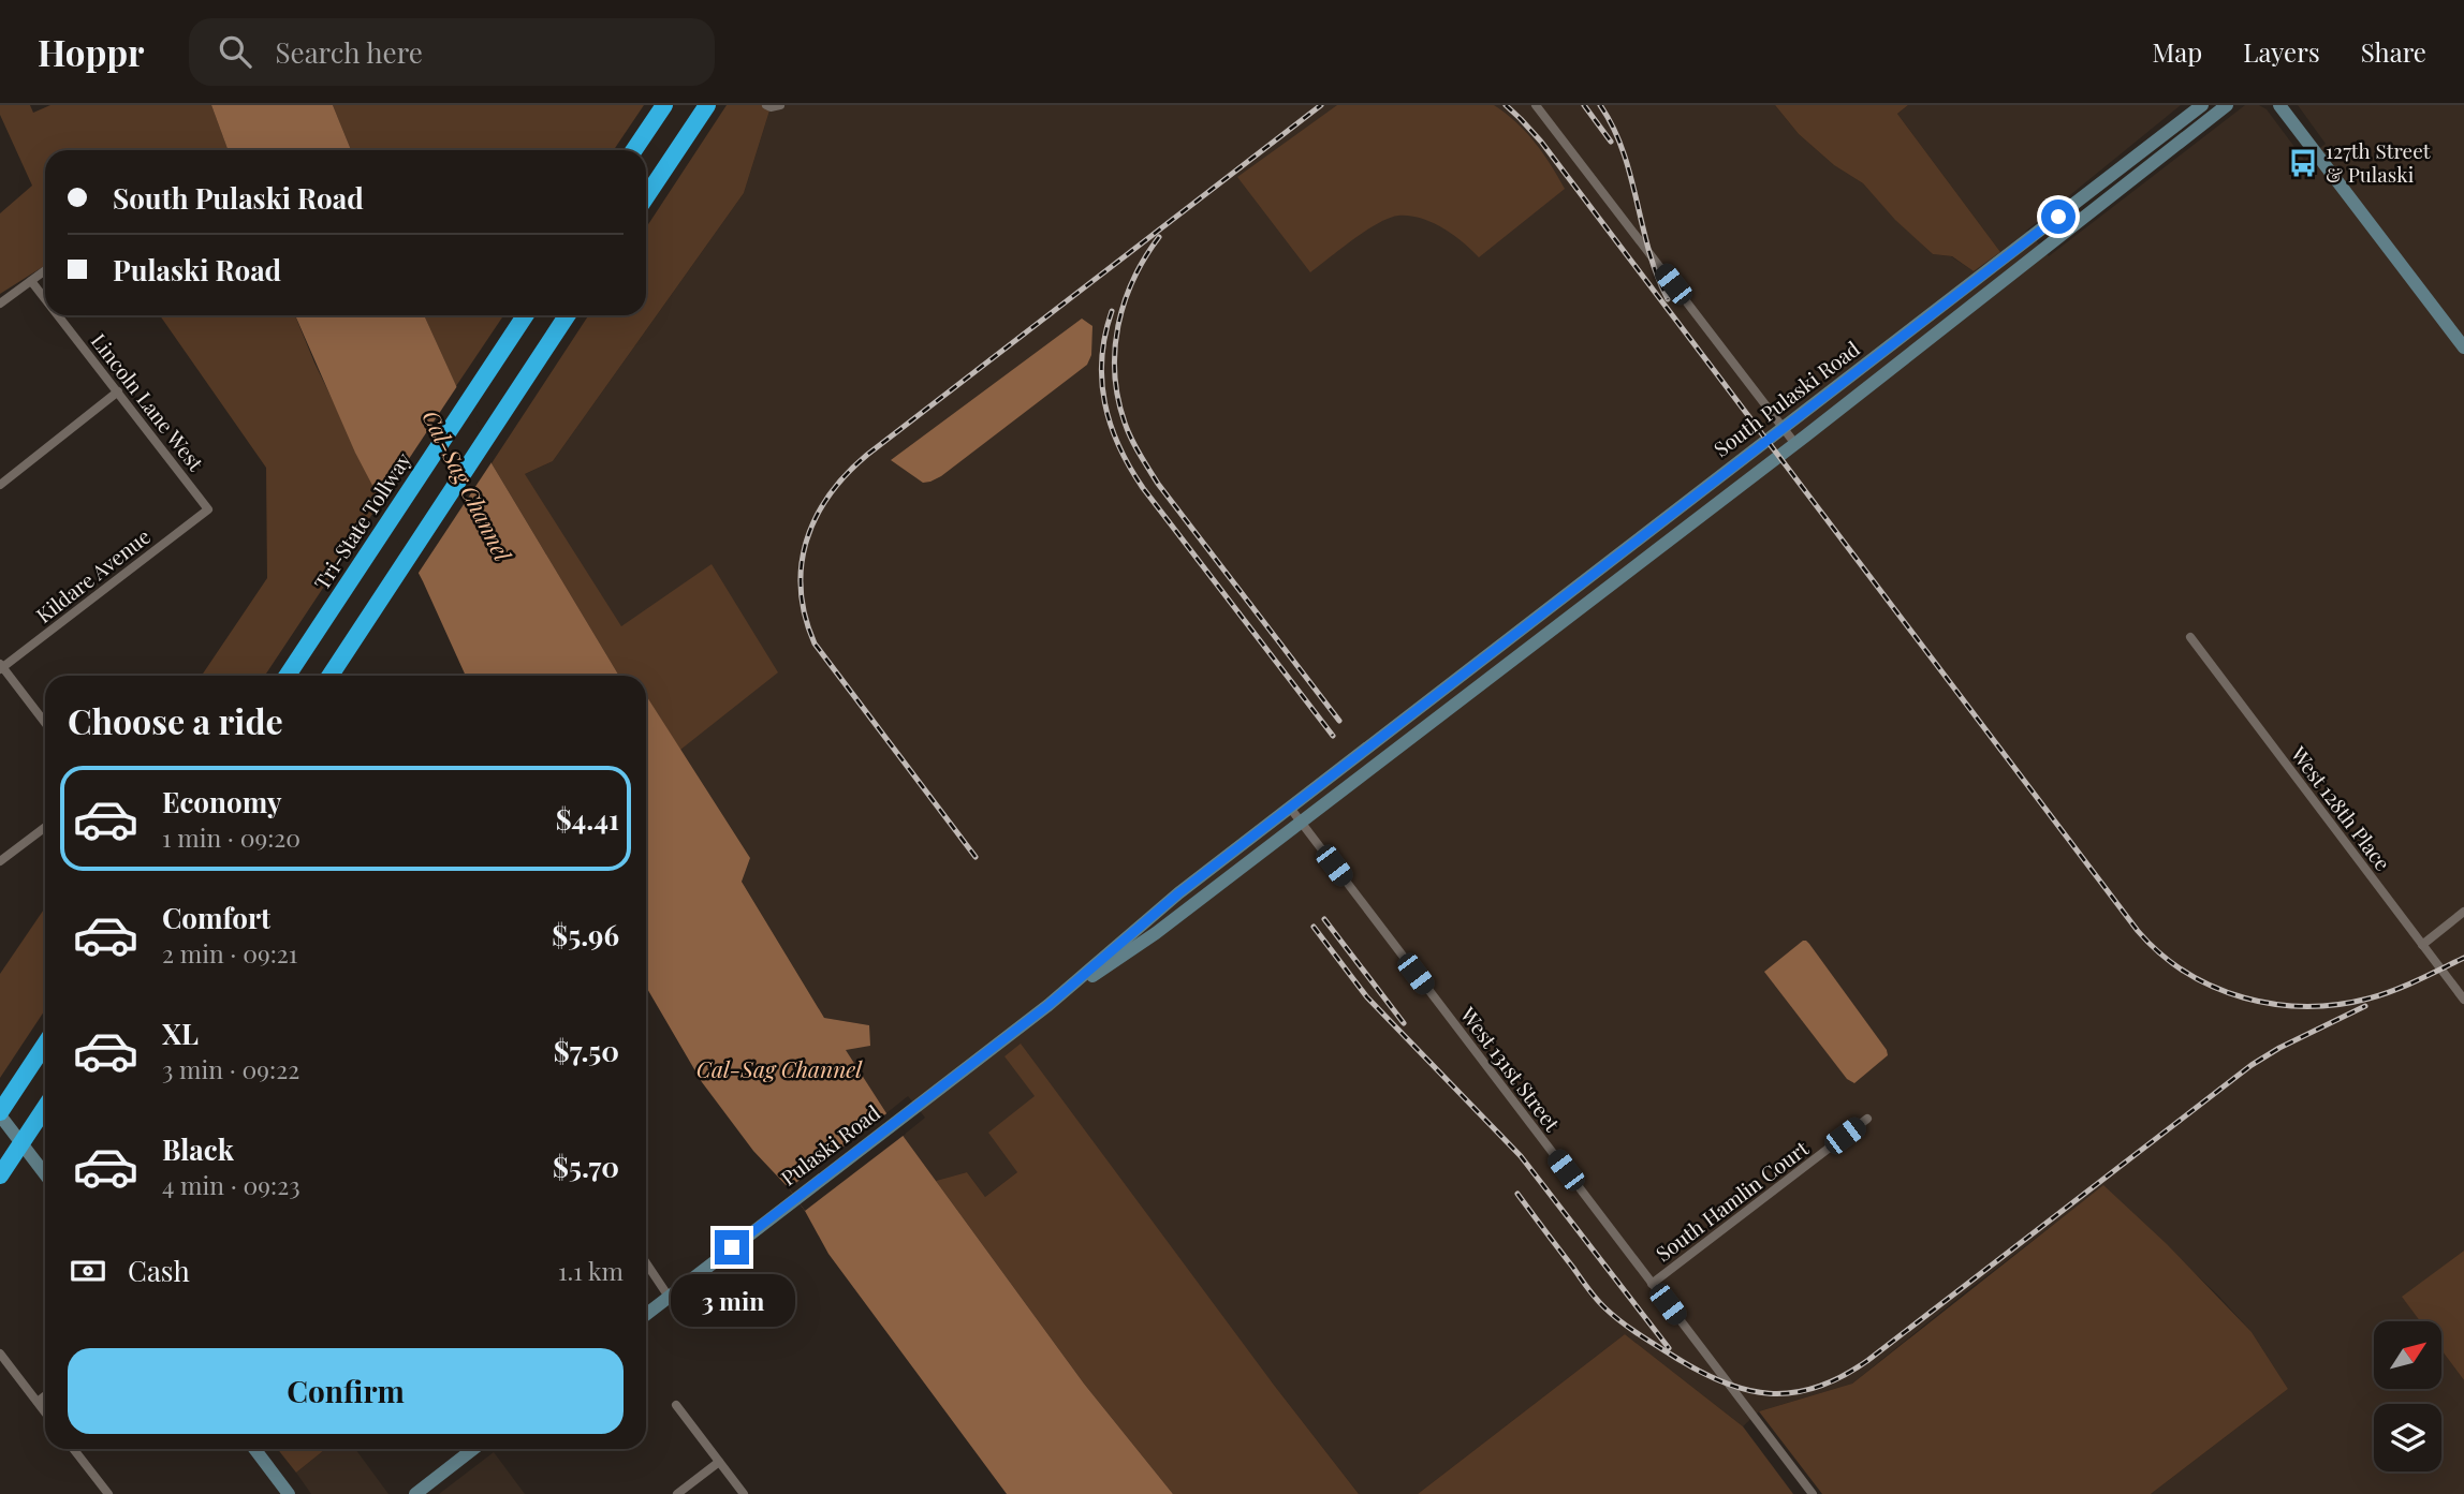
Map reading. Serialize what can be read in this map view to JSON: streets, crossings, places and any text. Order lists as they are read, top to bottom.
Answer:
{
  "streets": {
    "highway": ["Tri-State Tollway"],
    "main road": ["South Pulaski Road", "Pulaski Road"],
    "street": [
      "Lincoln Lane West",
      "Kildare Avenue",
      "West 128th Place",
      "West 131st Street",
      "South Hamlin Court"
    ]
  },
  "crossings": [
    ["South Pulaski Road", "West 131st Street"],
    ["South Pulaski Road", "Pulaski Road"],
    ["Lincoln Lane West", "Kildare Avenue"],
    ["West 131st Street", "Pulaski Road"],
    ["West 131st Street", "South Hamlin Court"]
  ],
  "water": ["Cal-Sag Channel"],
  "places": {
    "bus stop": ["127th Street & Pulaski"]
  },
  "north": "top right",
  "page": {
    "header": "Hoppr",
    "search": "Search here",
    "nav": ["Map", "Layers", "Share"],
    "banner": ["South Pulaski Road", "Pulaski Road"],
    "heading": "Choose a ride",
    "list": [
      {
        "name": "Economy",
        "note": "1 min · 09:20",
        "value": "$4.41"
      },
      {
        "name": "Comfort",
        "note": "2 min · 09:21",
        "value": "$5.96"
      },
      {
        "name": "XL",
        "note": "3 min · 09:22",
        "value": "$7.50"
      },
      {
        "name": "Black",
        "note": "4 min · 09:23",
        "value": "$5.70"
      }
    ],
    "pay": ["Cash", "1.1 km"],
    "bubble": "3 min",
    "buttons": "Confirm"
  }
}
